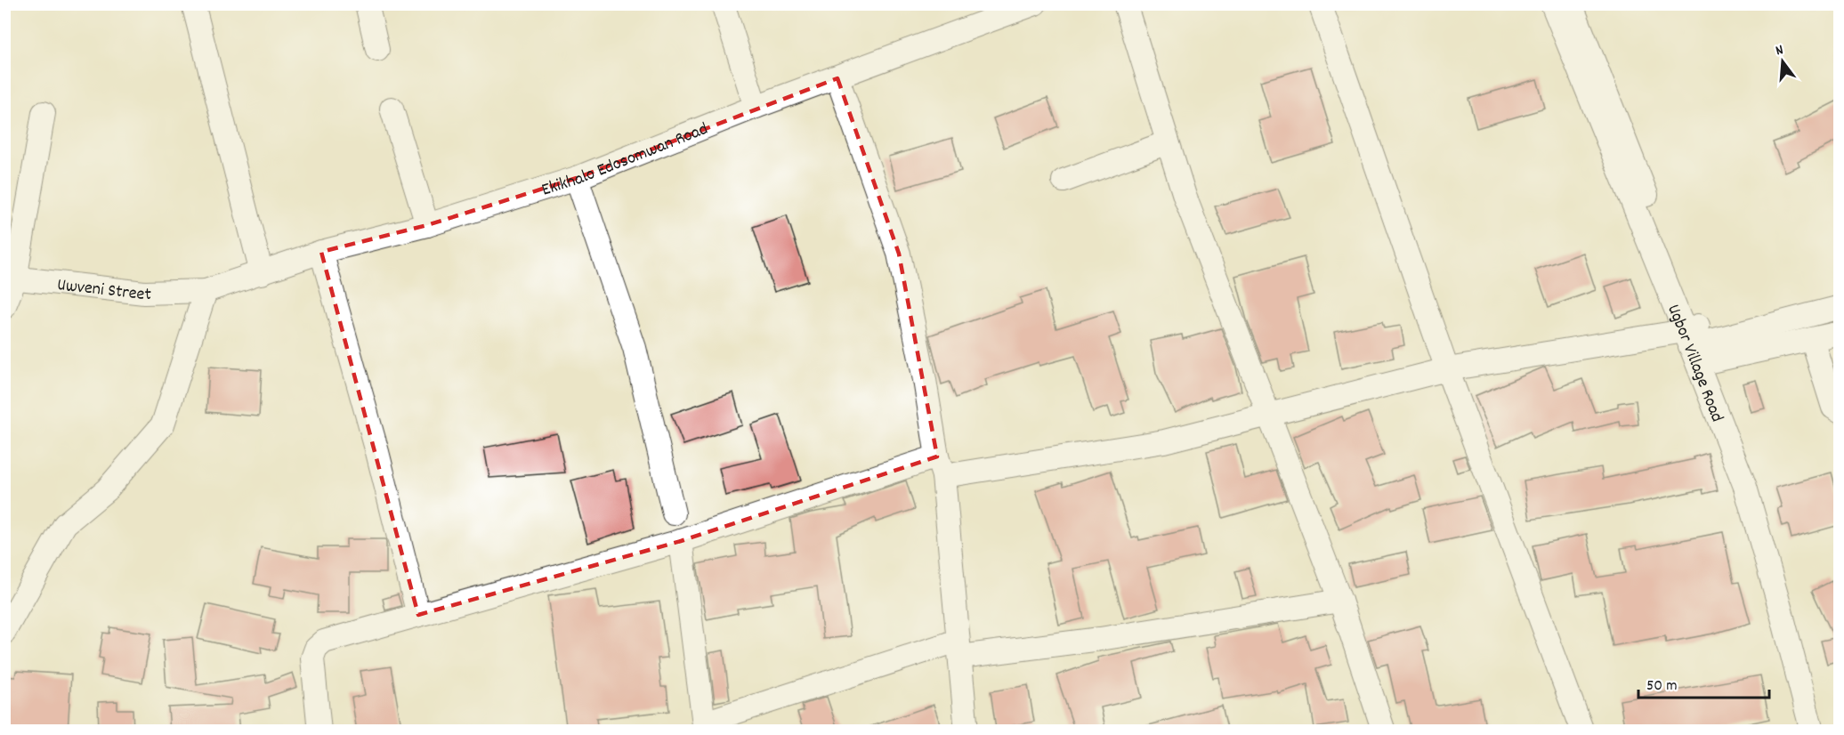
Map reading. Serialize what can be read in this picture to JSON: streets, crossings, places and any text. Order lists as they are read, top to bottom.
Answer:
{
  "streets": {
    "street": ["Ekikhalo Edosomwan Road", "Uwveni Street", "Ugbor Village Road"]
  },
  "crossings": [
    ["Ekikhalo Edosomwan Road", "Uwveni Street"]
  ],
  "scale_bar": "50 m",
  "north": "top"
}
